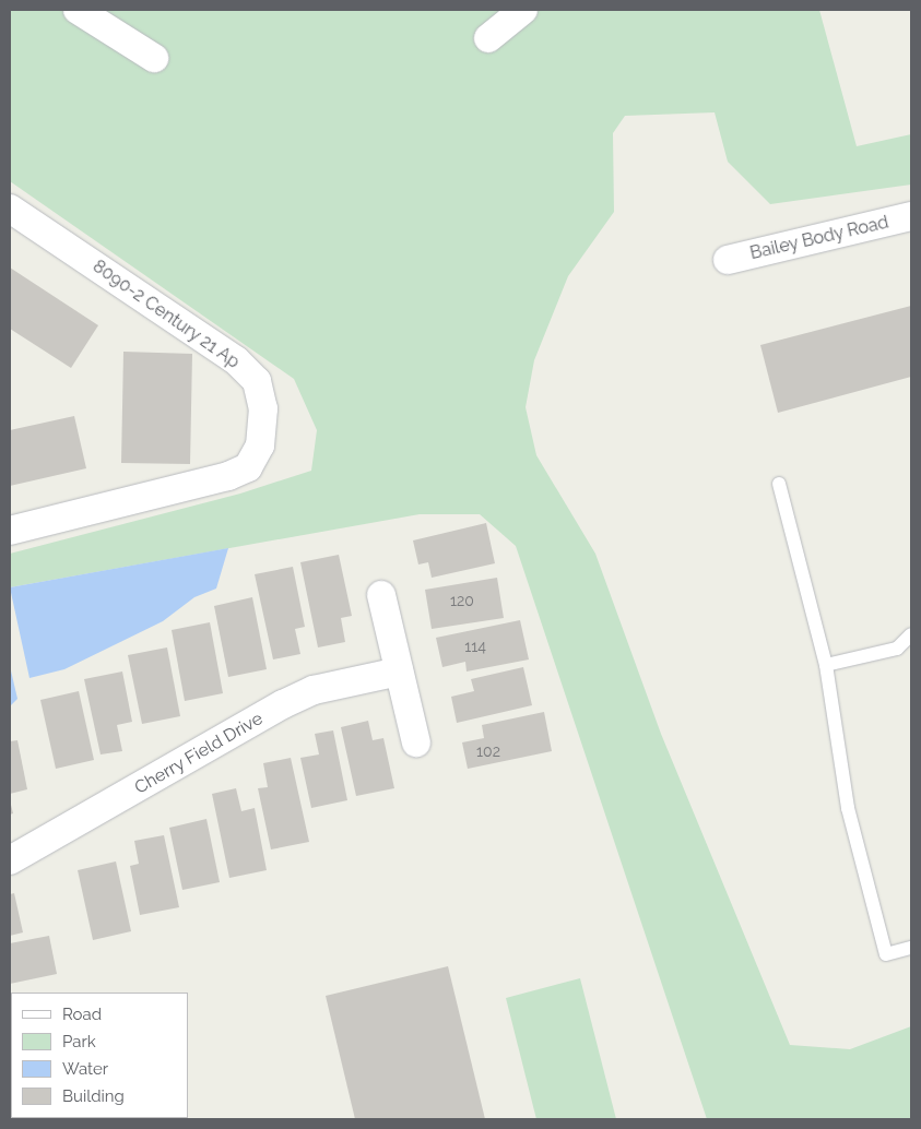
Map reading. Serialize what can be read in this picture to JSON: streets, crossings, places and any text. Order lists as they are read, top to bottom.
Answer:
{
  "streets": {
    "street": ["Bailey Body Road", "8090-2 Century 21 Ap", "Cherry Field Drive"]
  },
  "house_numbers": ["120", "114", "102"],
  "legend": [
    "Road",
    "Park",
    "Water",
    "Building"
  ]
}
